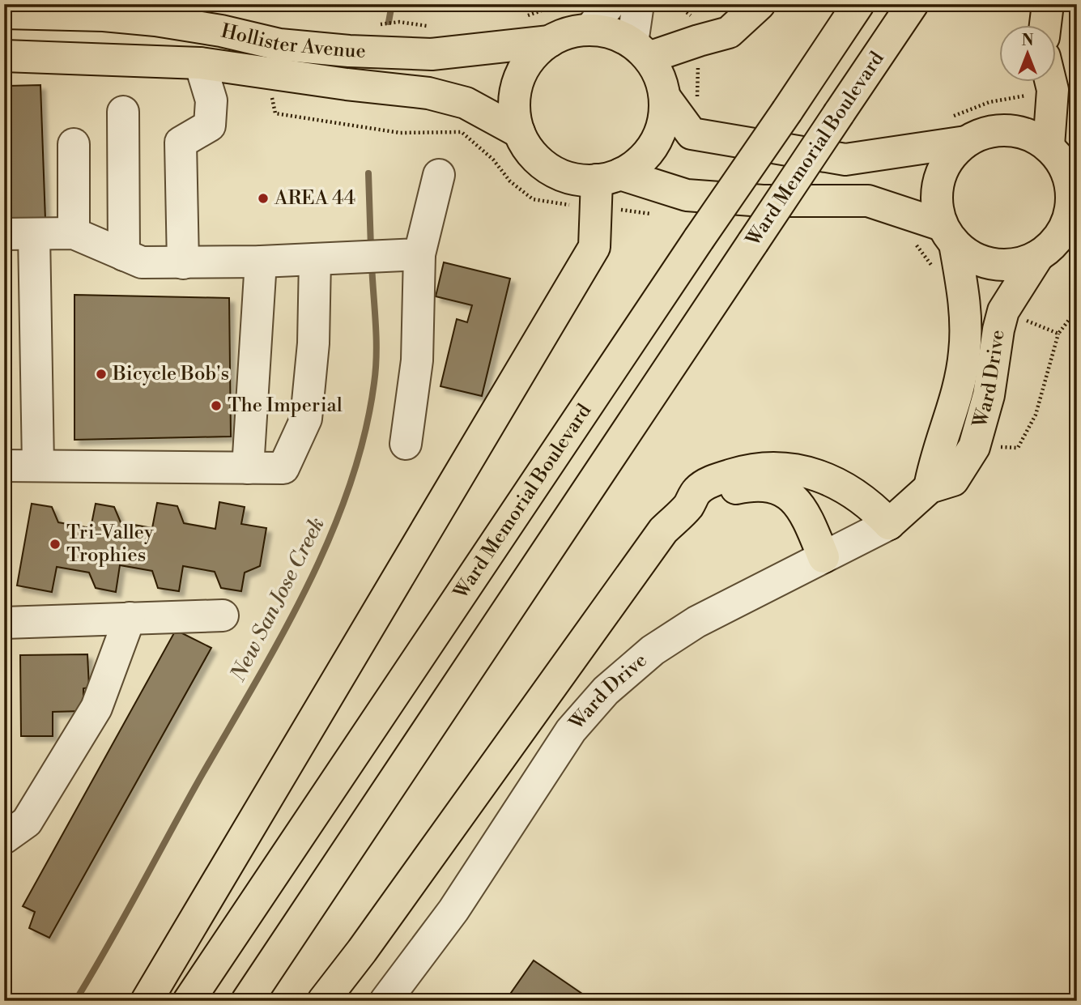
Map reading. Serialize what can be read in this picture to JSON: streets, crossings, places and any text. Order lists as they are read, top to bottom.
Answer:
{
  "streets": {
    "main road": ["Hollister Avenue", "Ward Memorial Boulevard", "Ward Drive"]
  },
  "water": ["New San Jose Creek"],
  "places": [
    "AREA 44",
    "Bicycle Bob's",
    "The Imperial",
    "Tri-Valley Trophies"
  ],
  "north": "top"
}
